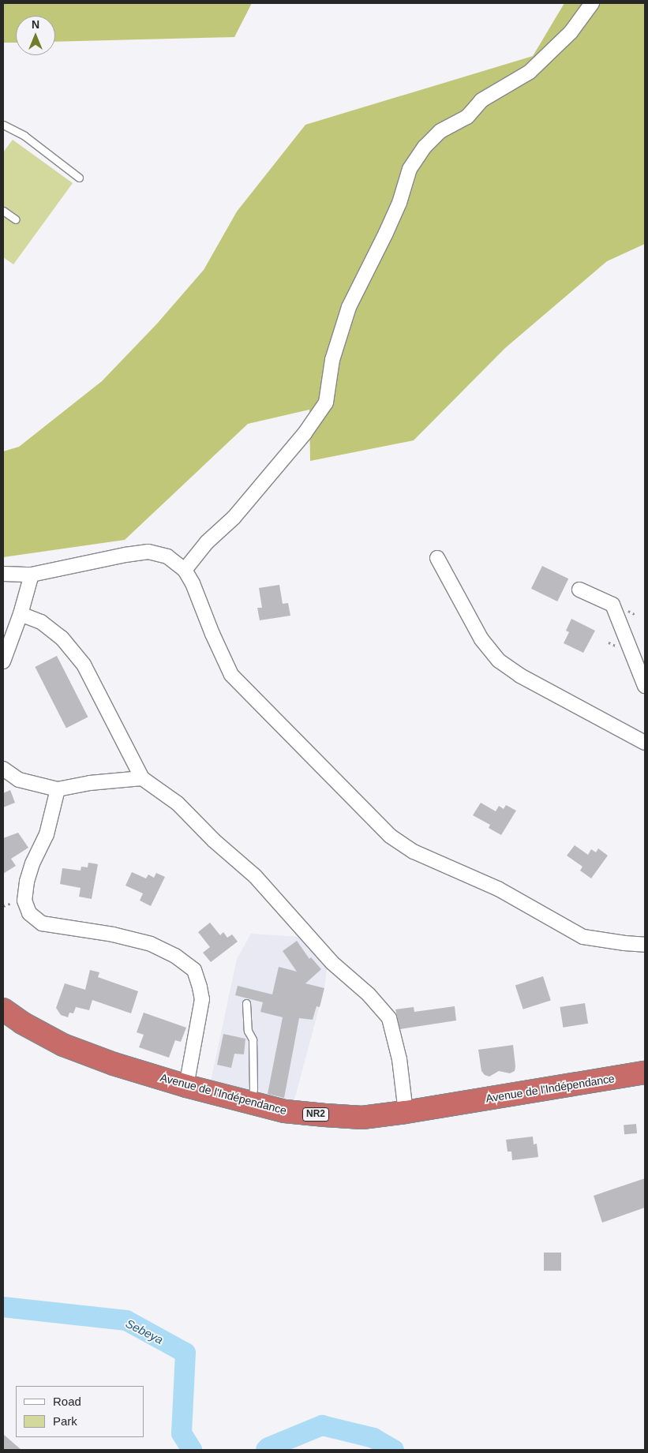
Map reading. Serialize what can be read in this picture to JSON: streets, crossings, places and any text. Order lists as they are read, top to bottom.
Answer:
{
  "streets": {
    "highway": ["Avenue de l'Indépendance", "NR2"]
  },
  "water": ["Sebeya"],
  "legend": ["Road", "Park"],
  "north": "top"
}
